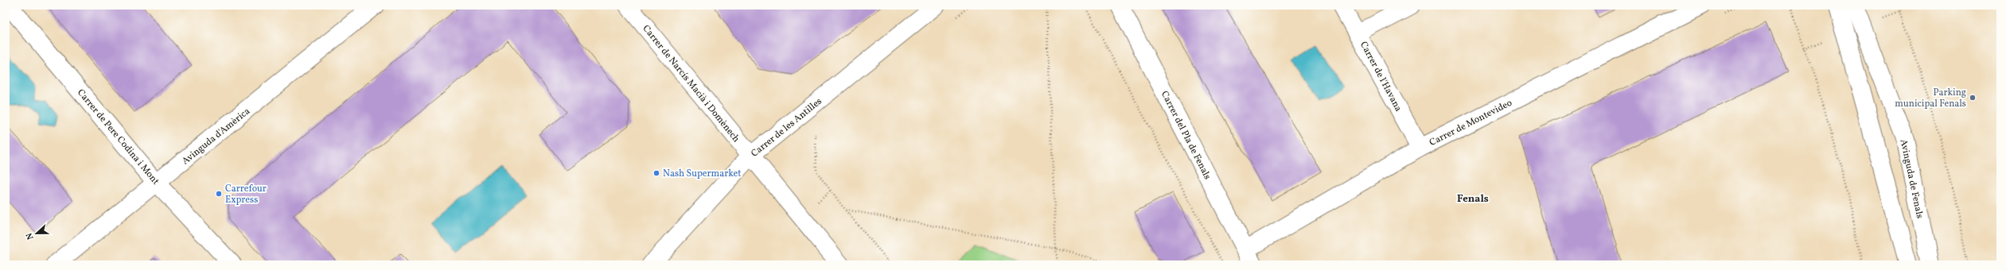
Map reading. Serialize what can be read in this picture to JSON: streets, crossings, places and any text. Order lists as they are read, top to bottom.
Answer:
{
  "streets": {
    "street": [
      "Carrer de l'Havana",
      "Carrer de Narcís Macià i Domènech",
      "Carrer de Montevideo",
      "Carrer de les Antilles",
      "Carrer del Pla de Fenals",
      "Avinguda d'Amèrica",
      "Carrer de Pere Codina i Mont",
      "Avinguda de Fenals"
    ]
  },
  "crossings": [
    ["Carrer de l'Havana", "Carrer de Montevideo"],
    ["Carrer de Narcís Macià i Domènech", "Carrer de les Antilles"],
    ["Carrer de Montevideo", "Carrer del Pla de Fenals"],
    ["Avinguda d'Amèrica", "Carrer de Pere Codina i Mont"]
  ],
  "districts": ["Fenals"],
  "places": ["Parking municipal Fenals", "Nash Supermarket", "Carrefour Express"],
  "north": "left"
}
